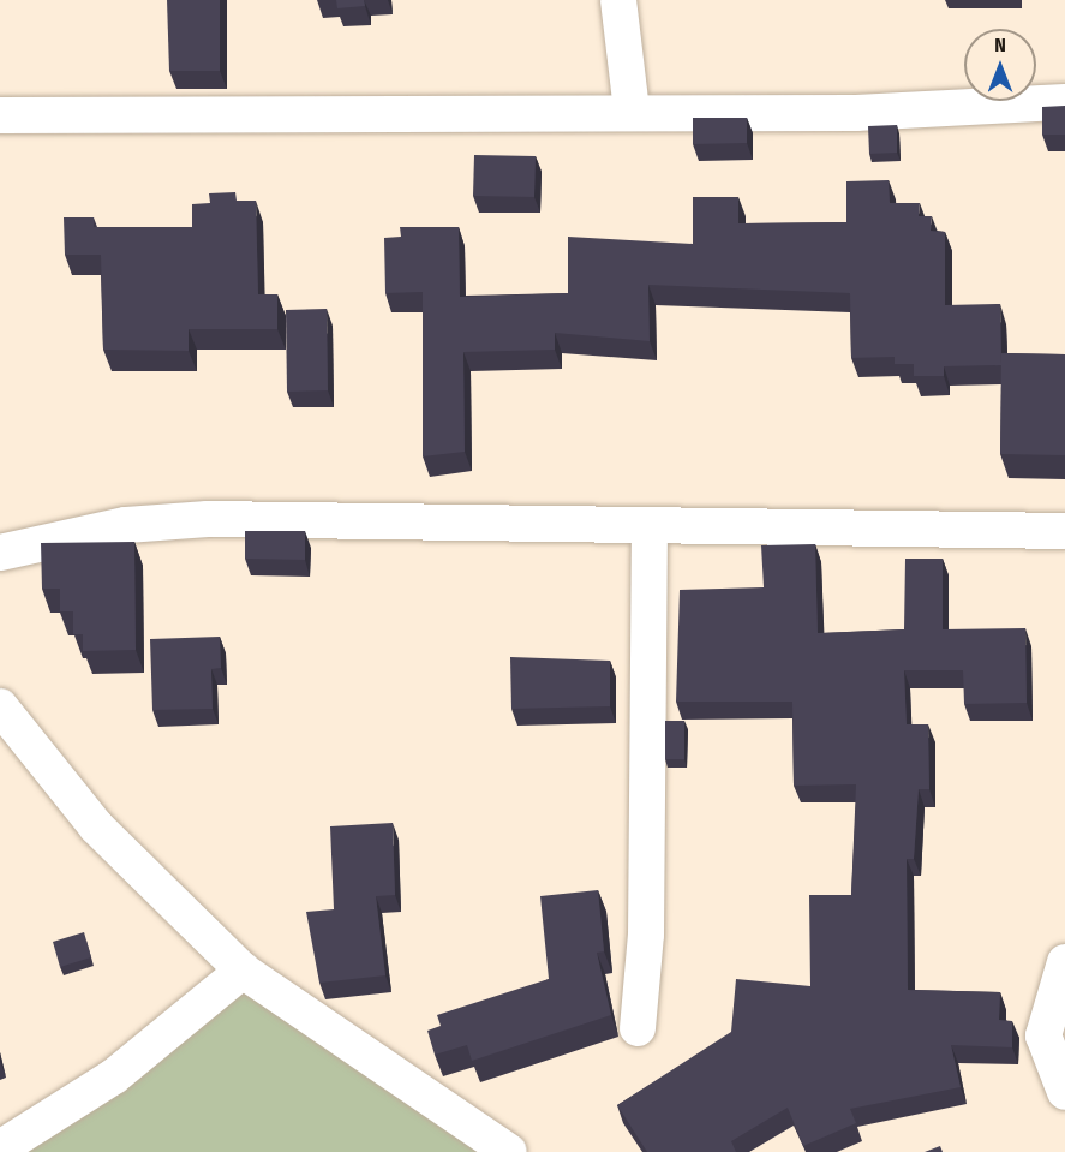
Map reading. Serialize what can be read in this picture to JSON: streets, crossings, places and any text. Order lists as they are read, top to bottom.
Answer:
{
  "north": "top"
}
